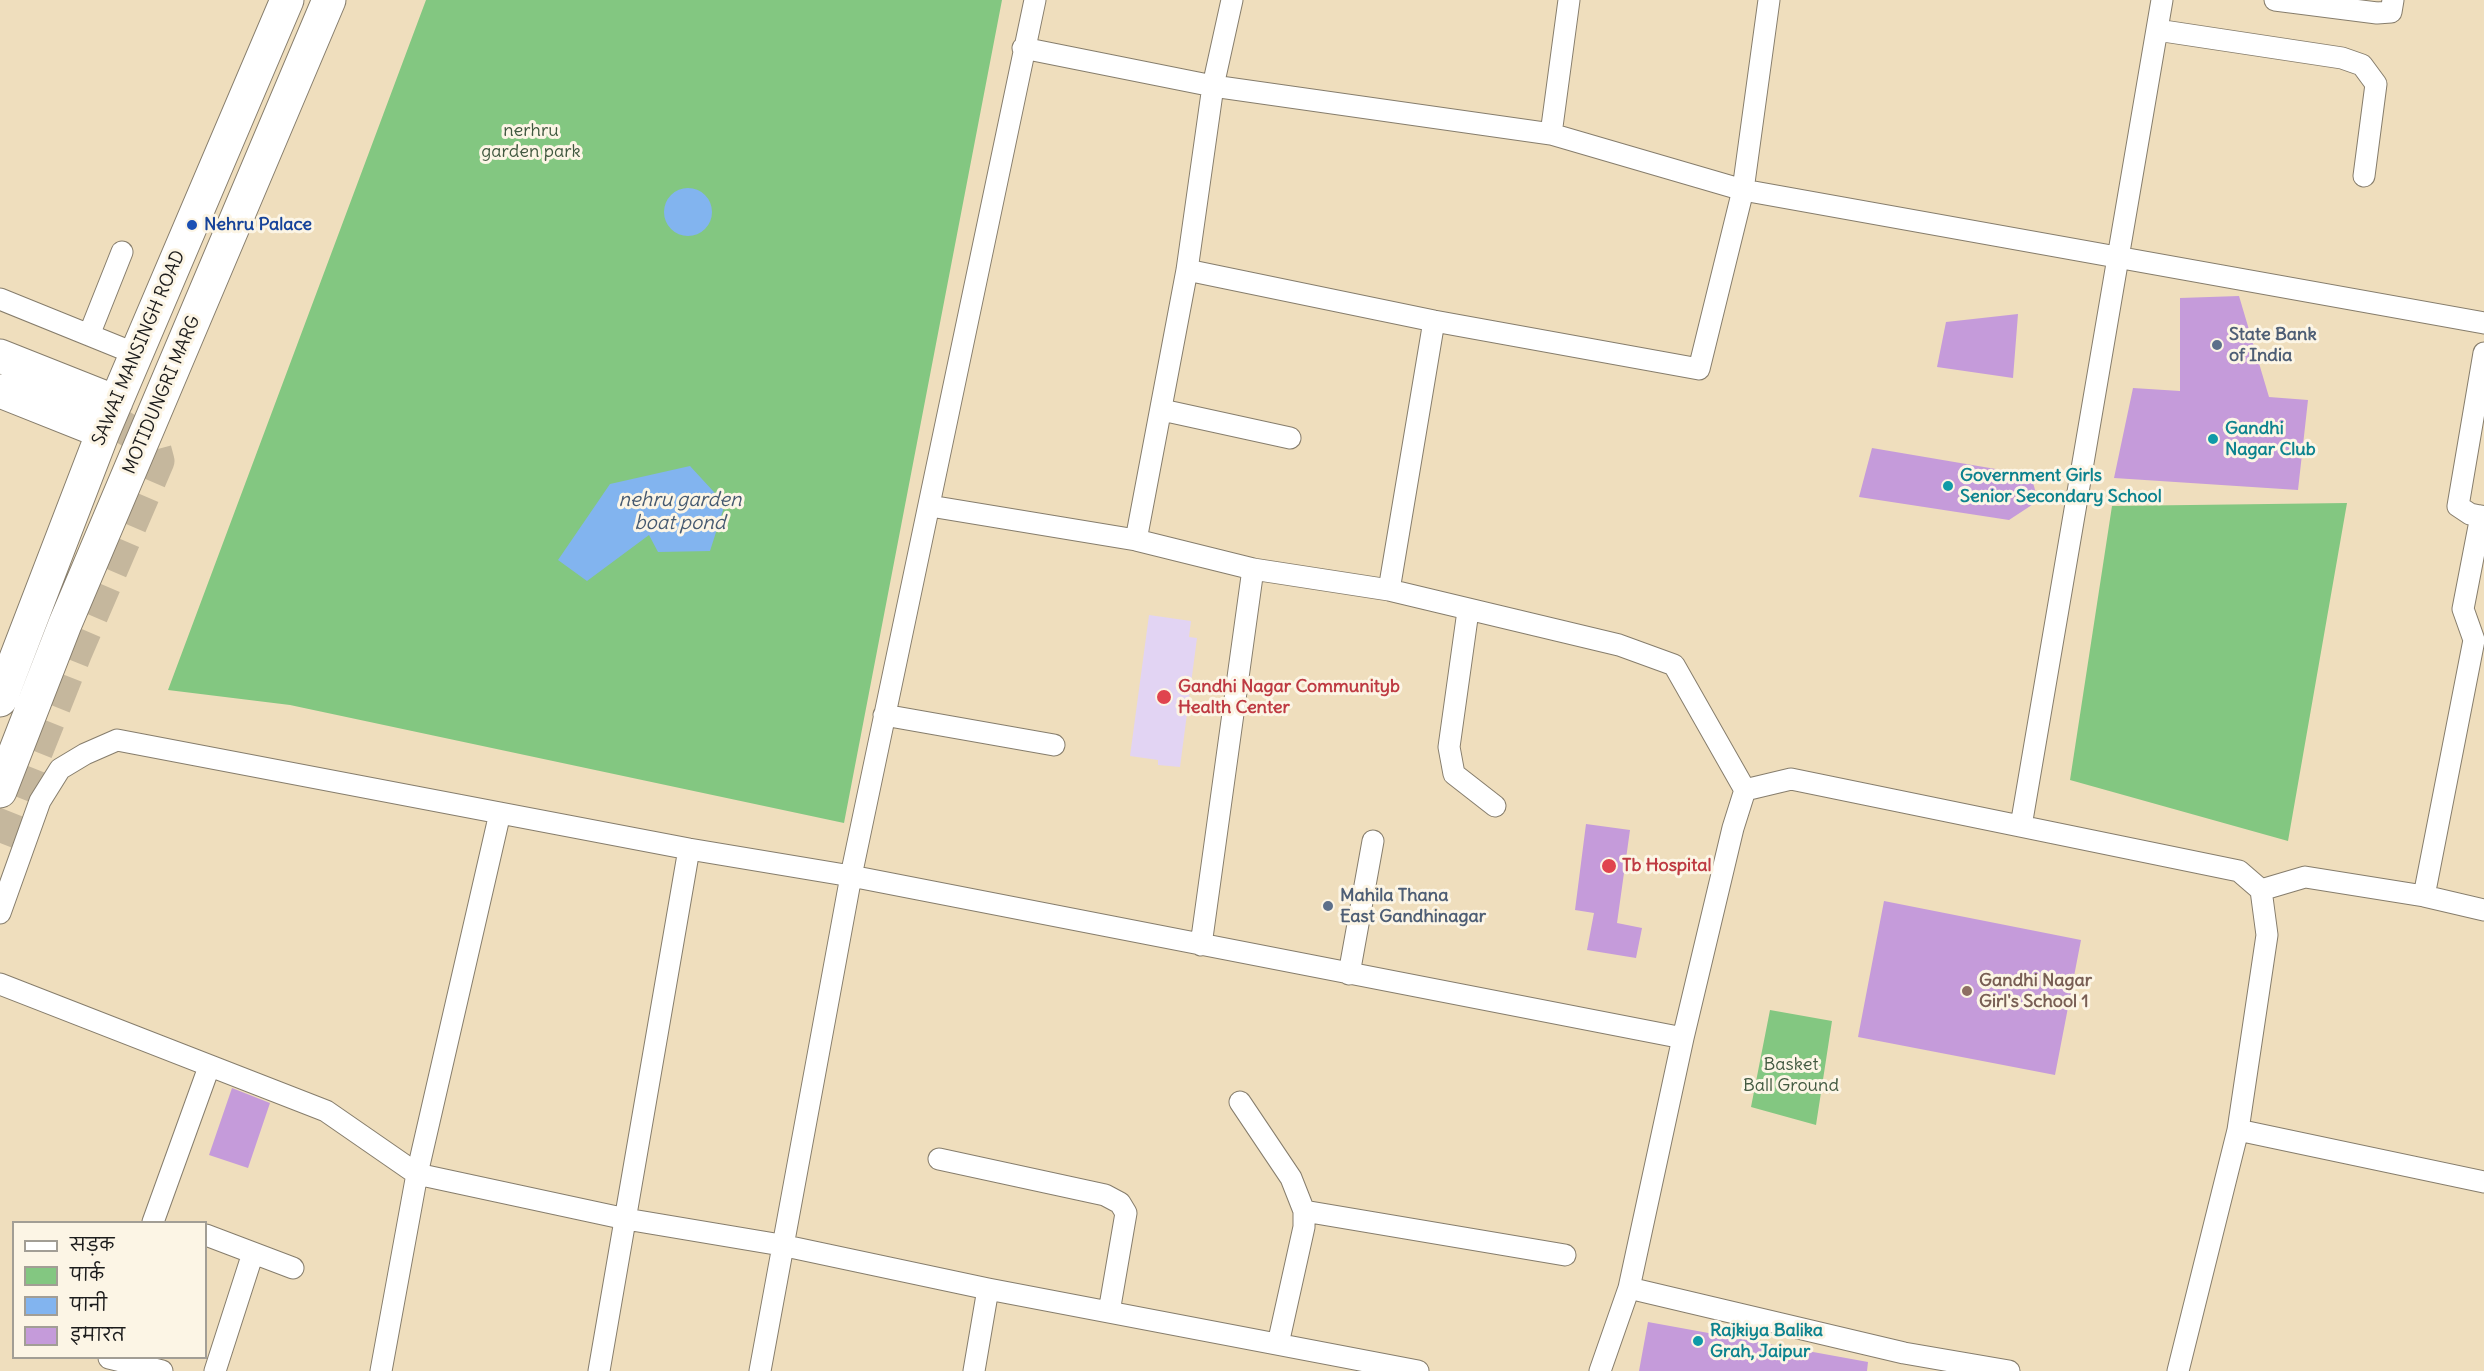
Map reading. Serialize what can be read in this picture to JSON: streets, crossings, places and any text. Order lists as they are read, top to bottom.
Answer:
{
  "streets": {
    "main road": ["SAWAI MANSINGH ROAD", "MOTIDUNGRI MARG"]
  },
  "water": ["nehru garden boat pond"],
  "parks": ["nerhru garden park", "Basket Ball Ground"],
  "places": [
    "Nehru Palace",
    "State Bank of India",
    "Gandhi Nagar Club",
    "Government Girls Senior Secondary School",
    "Gandhi Nagar Communityb Health Center",
    "Tb Hospital",
    "Mahila Thana East Gandhinagar",
    "Gandhi Nagar Girl's School 1",
    "Rajkiya Balika Grah, Jaipur"
  ],
  "legend": [
    "सड़क",
    "पार्क",
    "पानी",
    "इमारत"
  ]
}
